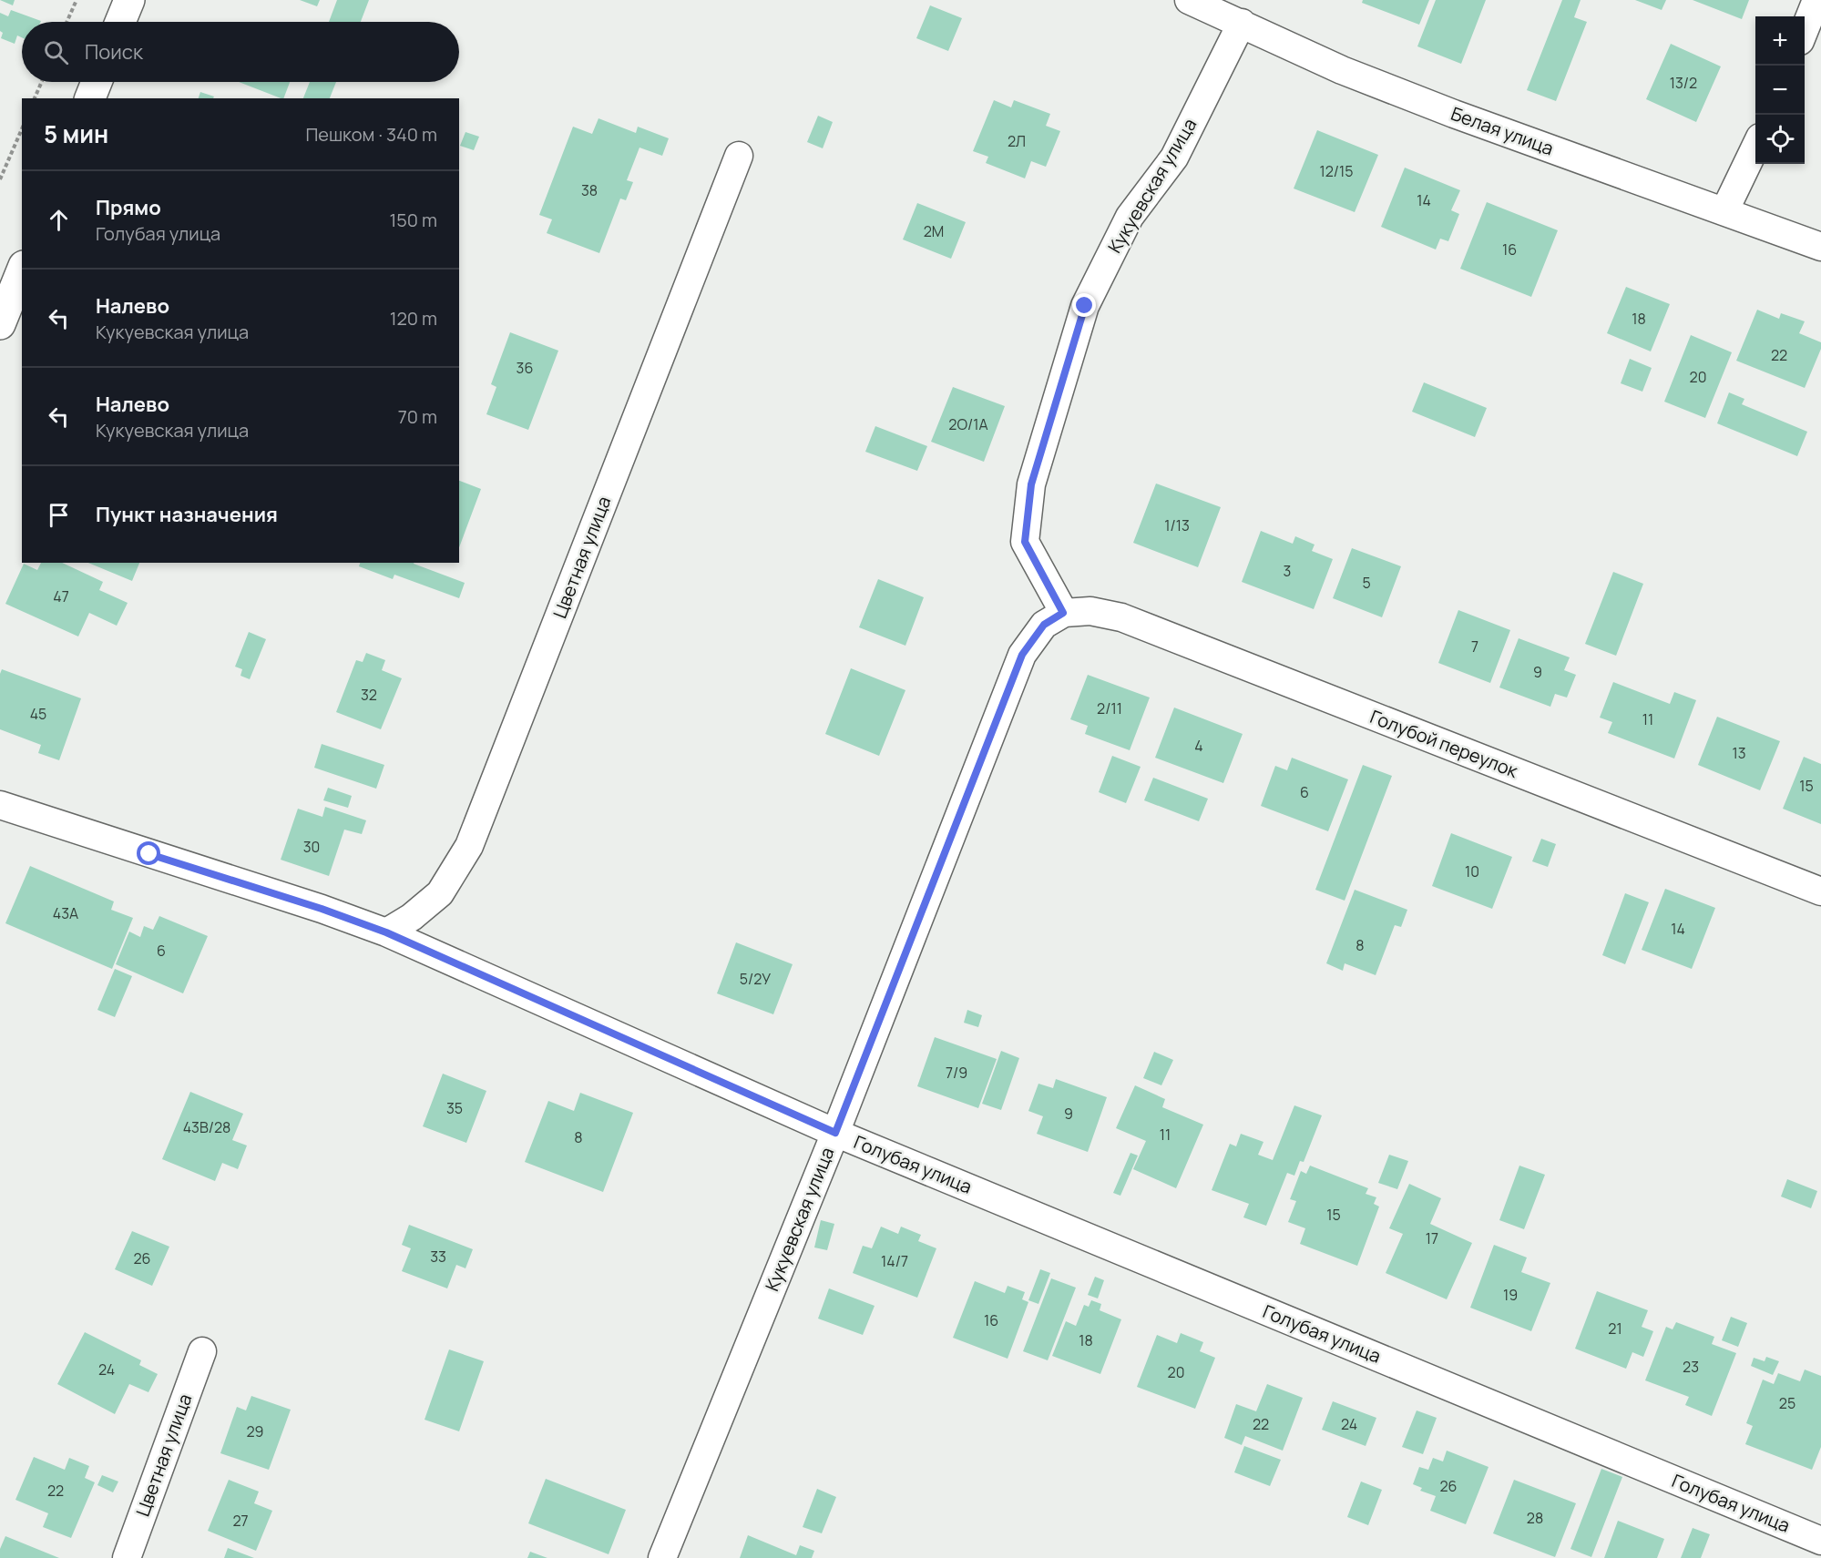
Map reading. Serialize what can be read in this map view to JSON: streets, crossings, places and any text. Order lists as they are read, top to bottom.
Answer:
{
  "streets": {
    "street": [
      "Белая улица",
      "Кукуевская улица",
      "Цветная улица",
      "Голубой переулок",
      "Голубая улица"
    ]
  },
  "crossings": [
    ["Белая улица", "Кукуевская улица"],
    ["Кукуевская улица", "Голубой переулок"],
    ["Кукуевская улица", "Голубая улица"],
    ["Цветная улица", "Голубая улица"]
  ],
  "house_numbers": [
    "13/2",
    "2Л",
    "12/15",
    "38",
    "14",
    "2М",
    "16",
    "18",
    "22",
    "36",
    "20",
    "2О/1А",
    "1/13",
    "3",
    "5",
    "47",
    "7",
    "9",
    "32",
    "2/11",
    "45",
    "11",
    "4",
    "13",
    "15",
    "6",
    "30",
    "10",
    "43А",
    "14",
    "8",
    "6",
    "5/2У",
    "7/9",
    "35",
    "9",
    "43В/28",
    "11",
    "8",
    "15",
    "17",
    "33",
    "26",
    "14/7",
    "19",
    "16",
    "21",
    "18",
    "23",
    "24",
    "20",
    "25",
    "22",
    "24",
    "29",
    "26",
    "22",
    "28",
    "27"
  ],
  "page": {
    "map_buttons": ["+", "−"],
    "search": "Поиск",
    "heading": ["5 мин", "Пешком · 340 m"],
    "list": [
      ["Прямо", "Голубая улица", "150 m"],
      ["Налево", "Кукуевская улица", "120 m"],
      ["Налево", "Кукуевская улица", "70 m"],
      "Пункт назначения"
    ]
  }
}
